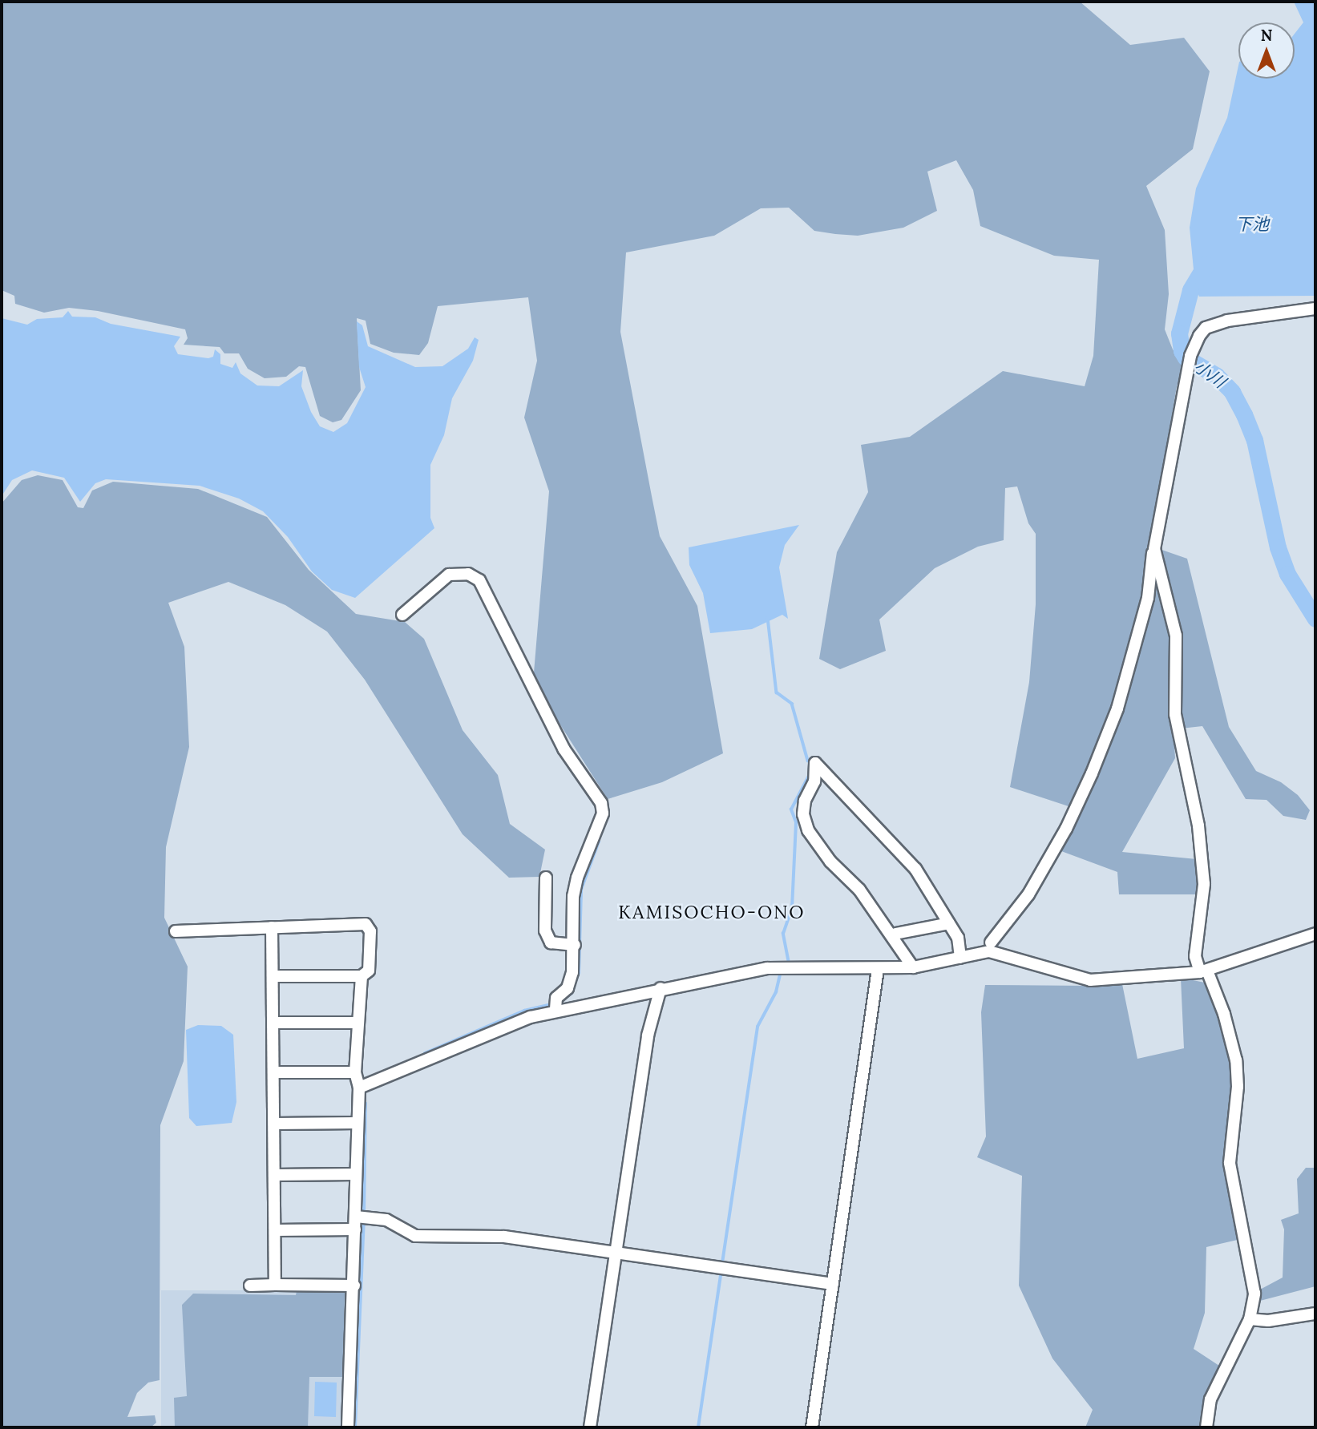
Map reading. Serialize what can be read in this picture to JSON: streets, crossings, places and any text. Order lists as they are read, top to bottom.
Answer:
{
  "districts": ["KAMISOCHO-ONO"],
  "water": ["下池", "小川"],
  "north": "top"
}
